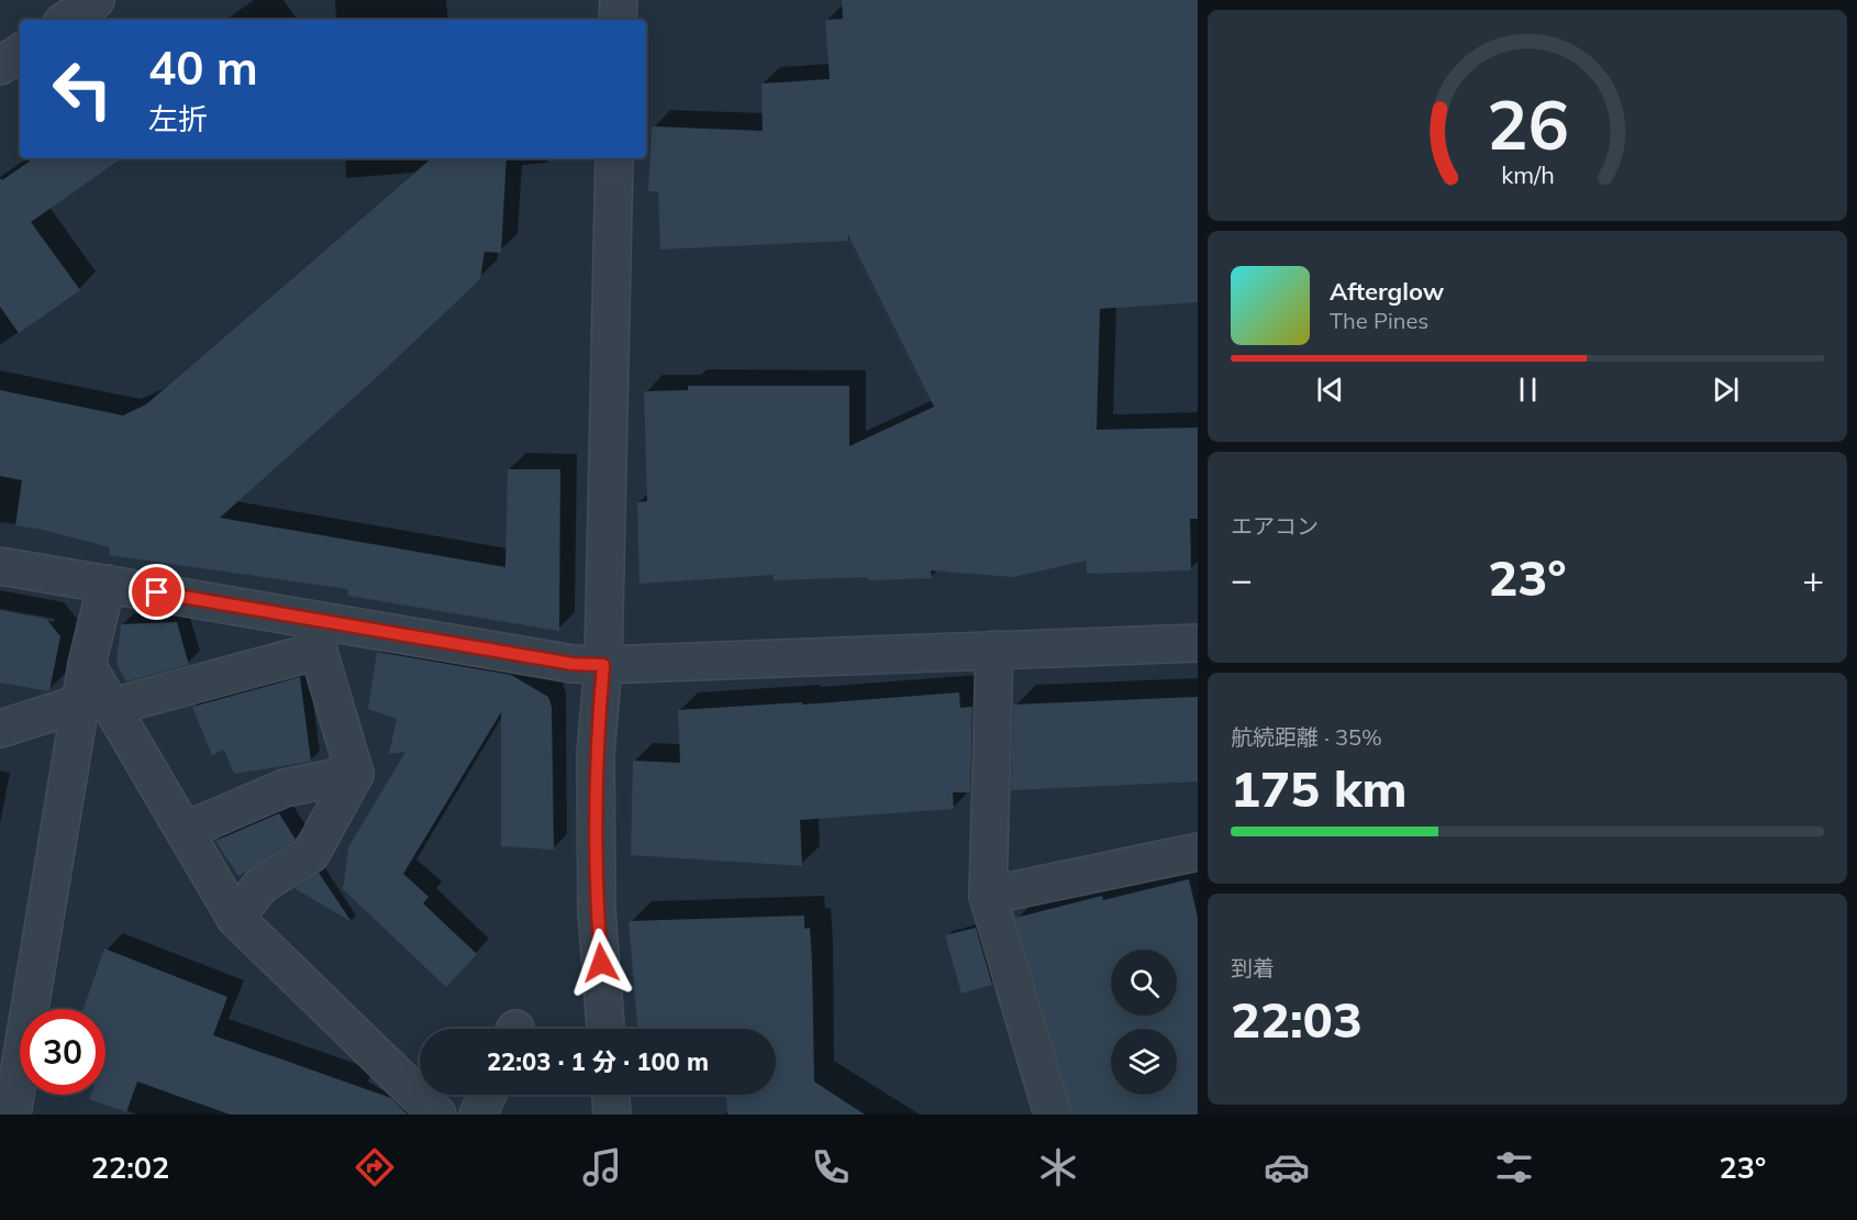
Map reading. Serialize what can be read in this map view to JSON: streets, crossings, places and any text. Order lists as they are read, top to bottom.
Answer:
{
  "page": {
    "turn": ["40 m", "左折"],
    "song": ["Afterglow", "The Pines"],
    "tile": [
      "エアコン",
      ["航続距離 · 35%", "175 km"],
      ["到着", "22:03"]
    ],
    "heat": ["−", "23°", "+"],
    "limit": "30",
    "trip": "22:03 · 1 分 · 100 m",
    "tabs": ["22:02", "23°"],
    "gauge": ["26", "km/h"]
  }
}
